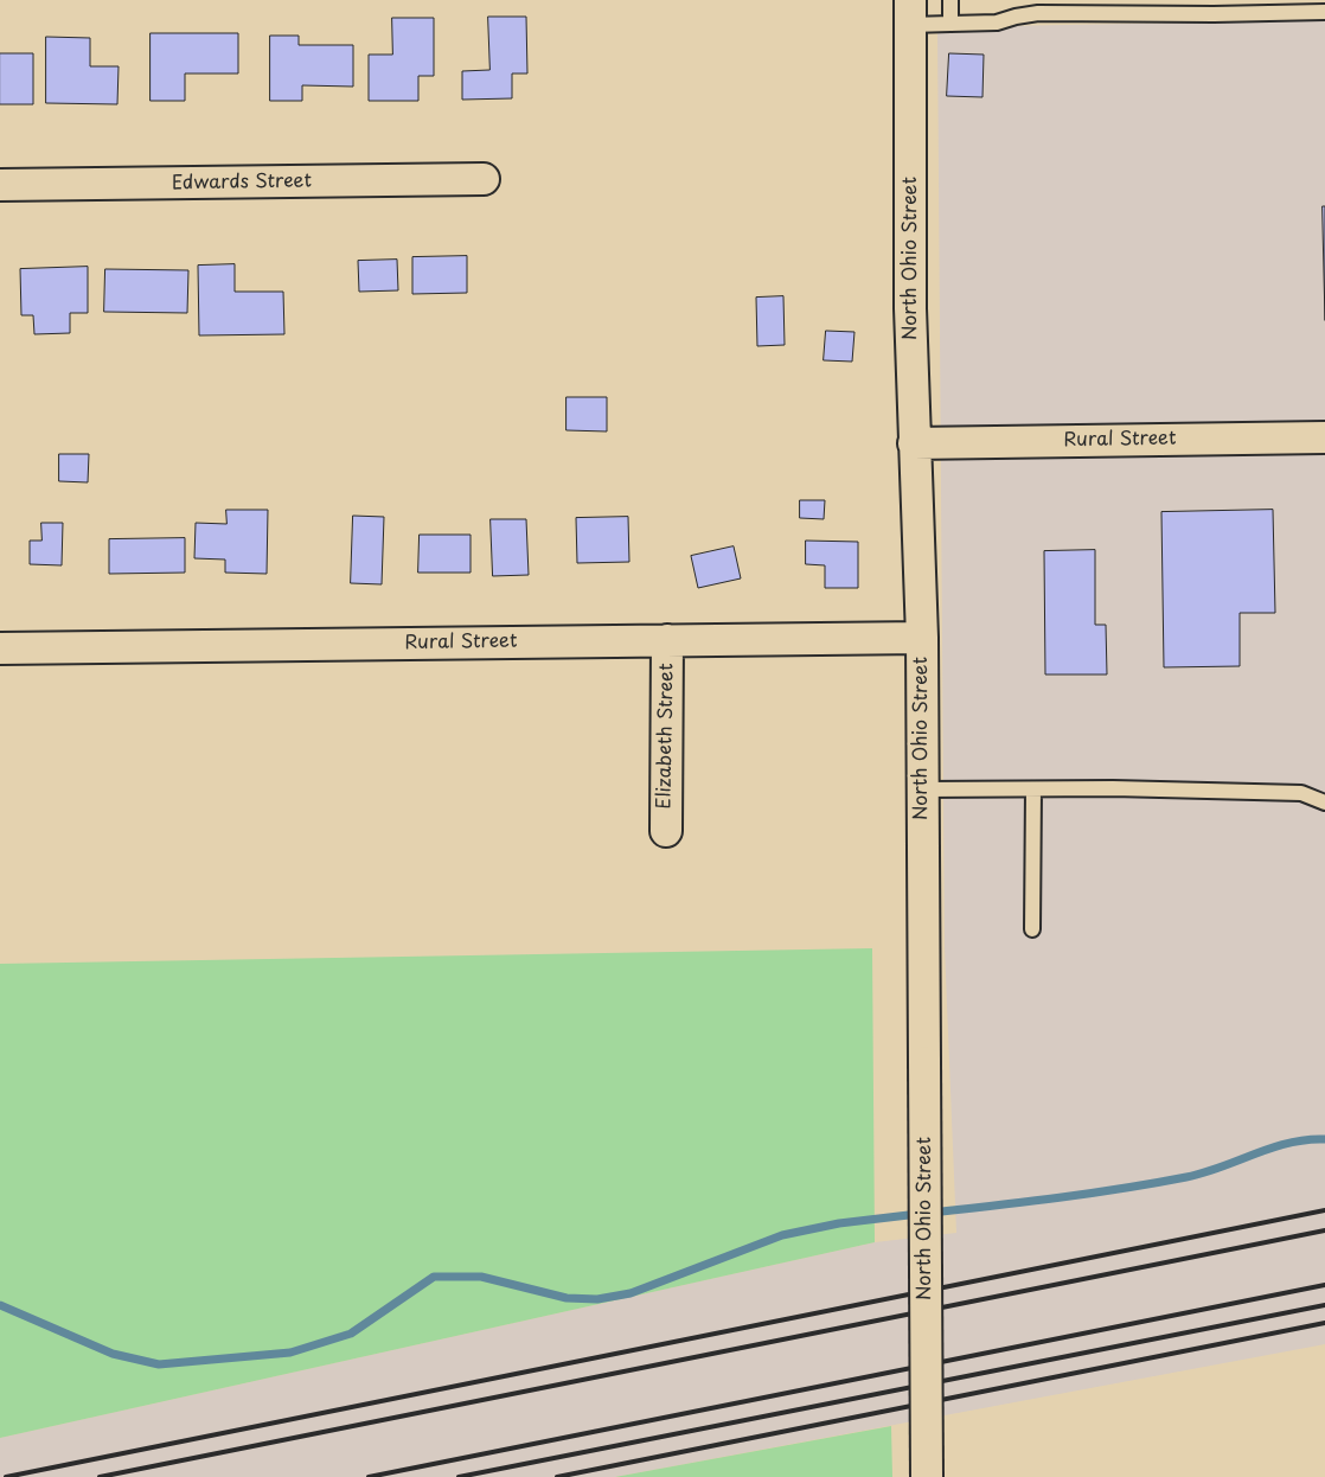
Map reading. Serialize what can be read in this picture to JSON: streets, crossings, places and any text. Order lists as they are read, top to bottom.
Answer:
{
  "streets": {
    "street": [
      "Edwards Street",
      "North Ohio Street",
      "Rural Street",
      "Elizabeth Street"
    ]
  },
  "crossings": [
    ["North Ohio Street", "Rural Street"],
    ["Rural Street", "Elizabeth Street"]
  ]
}
